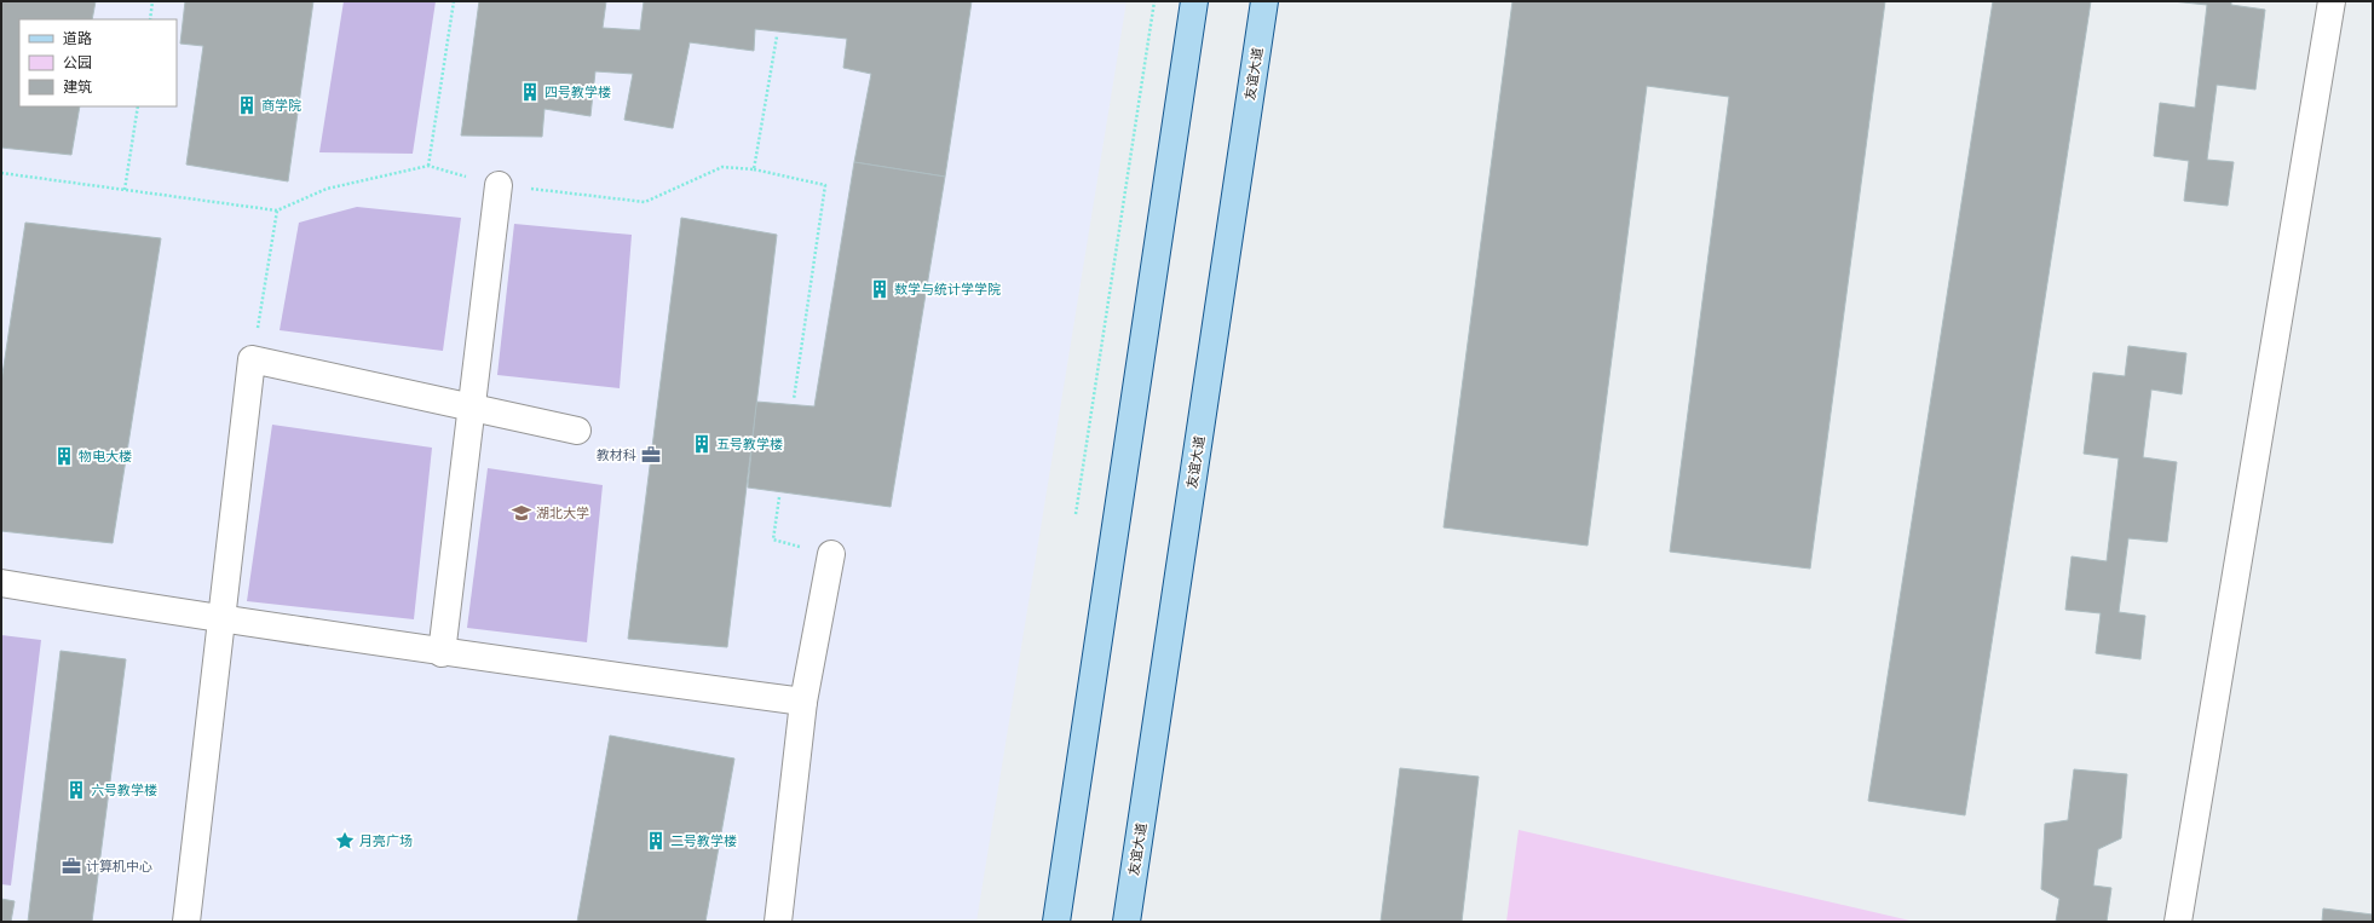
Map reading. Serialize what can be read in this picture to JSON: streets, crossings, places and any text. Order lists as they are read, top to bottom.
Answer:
{
  "streets": {
    "main road": ["友谊大道"]
  },
  "places": {
    "building": [
      "四号教学楼",
      "商学院",
      "数学与统计学学院",
      "五号教学楼",
      "物电大楼",
      "六号教学楼",
      "二号教学楼"
    ],
    "office": ["教材科", "计算机中心"],
    "school or university": ["湖北大学"],
    "place": ["月亮广场"]
  },
  "legend": ["道路", "公园", "建筑"]
}
